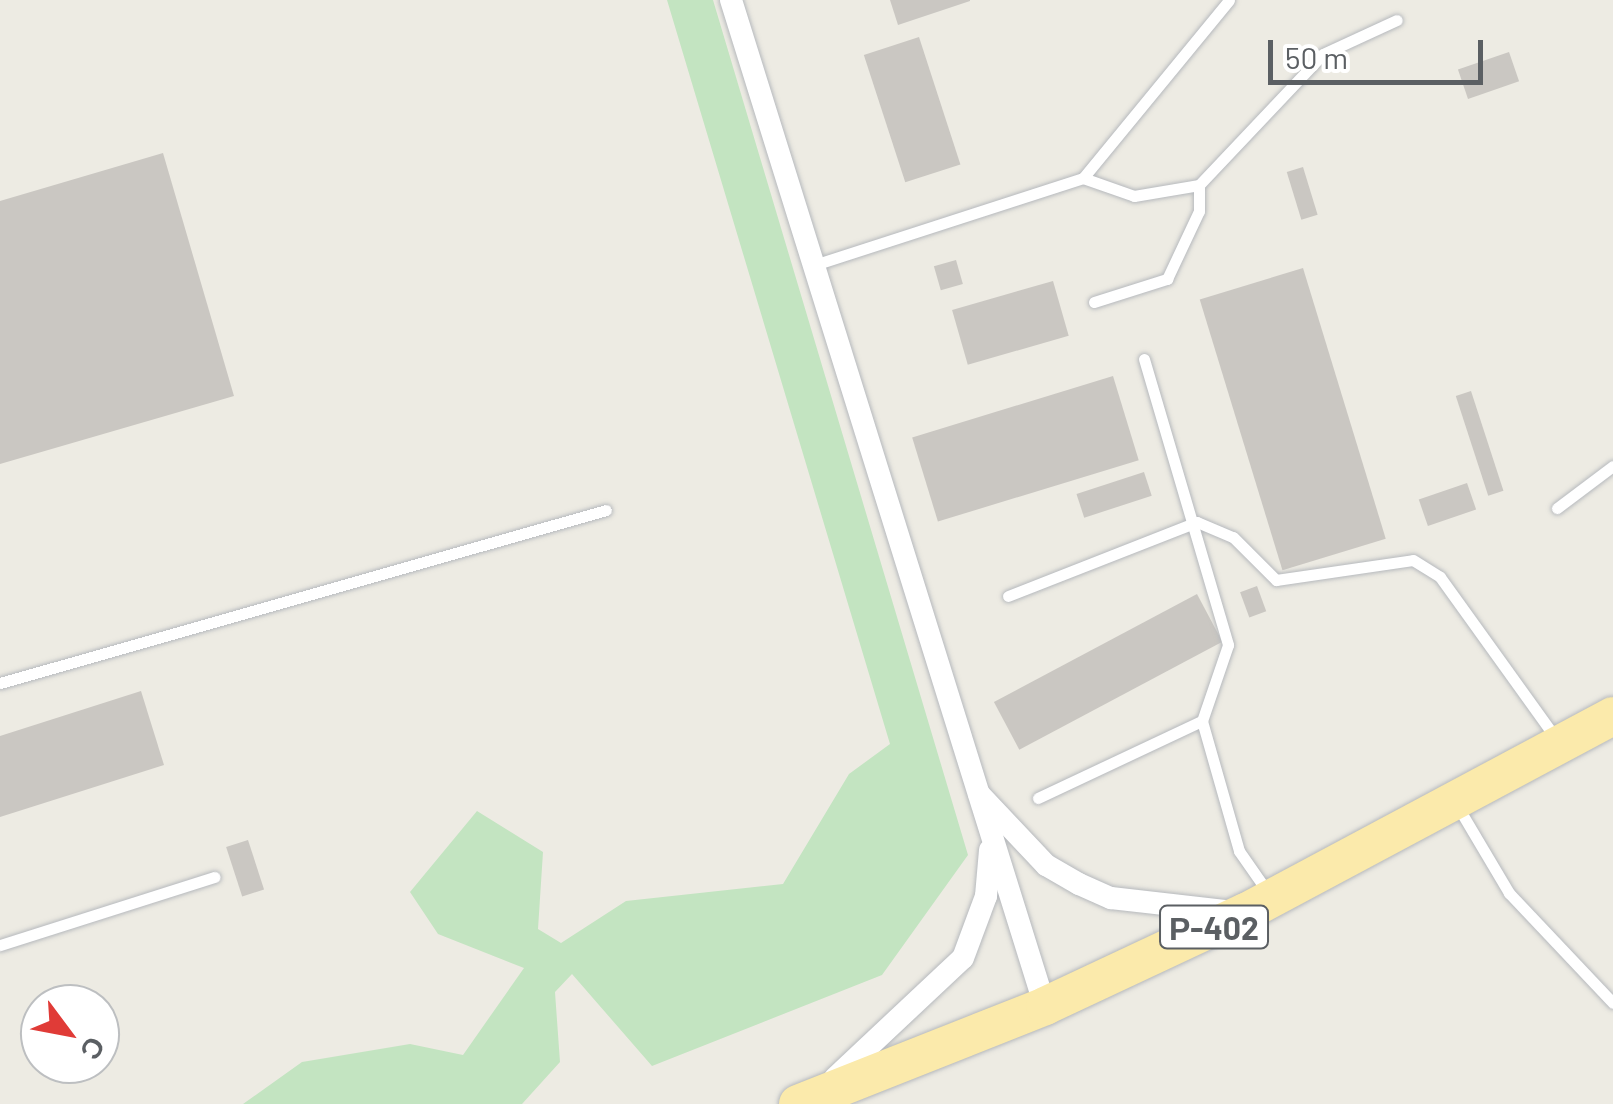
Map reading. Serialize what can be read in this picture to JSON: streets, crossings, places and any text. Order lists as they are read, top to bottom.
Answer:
{
  "streets": {
    "main road": ["Р-402"]
  },
  "scale_bar": "50 m",
  "north": "bottom right"
}
